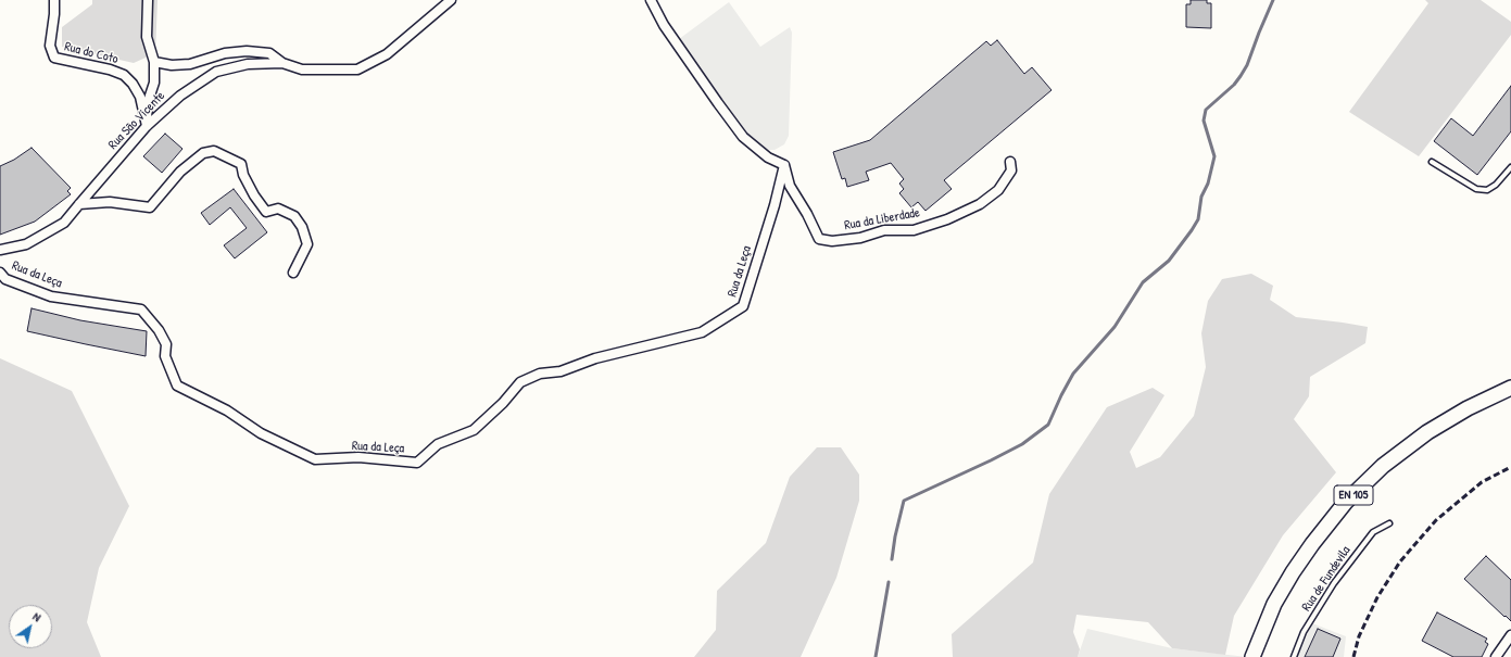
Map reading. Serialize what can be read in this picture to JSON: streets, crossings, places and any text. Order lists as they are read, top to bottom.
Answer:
{
  "streets": {
    "main road": ["EN 105"],
    "street": [
      "Rua do Coto",
      "Rua São Vicente",
      "Rua da Liberdade",
      "Rua da Leça"
    ],
    "lane": ["Rua de Fundevila"]
  },
  "crossings": [
    ["Rua do Coto", "Rua São Vicente"],
    ["Rua da Liberdade", "Rua da Leça"]
  ],
  "north": "top right"
}
